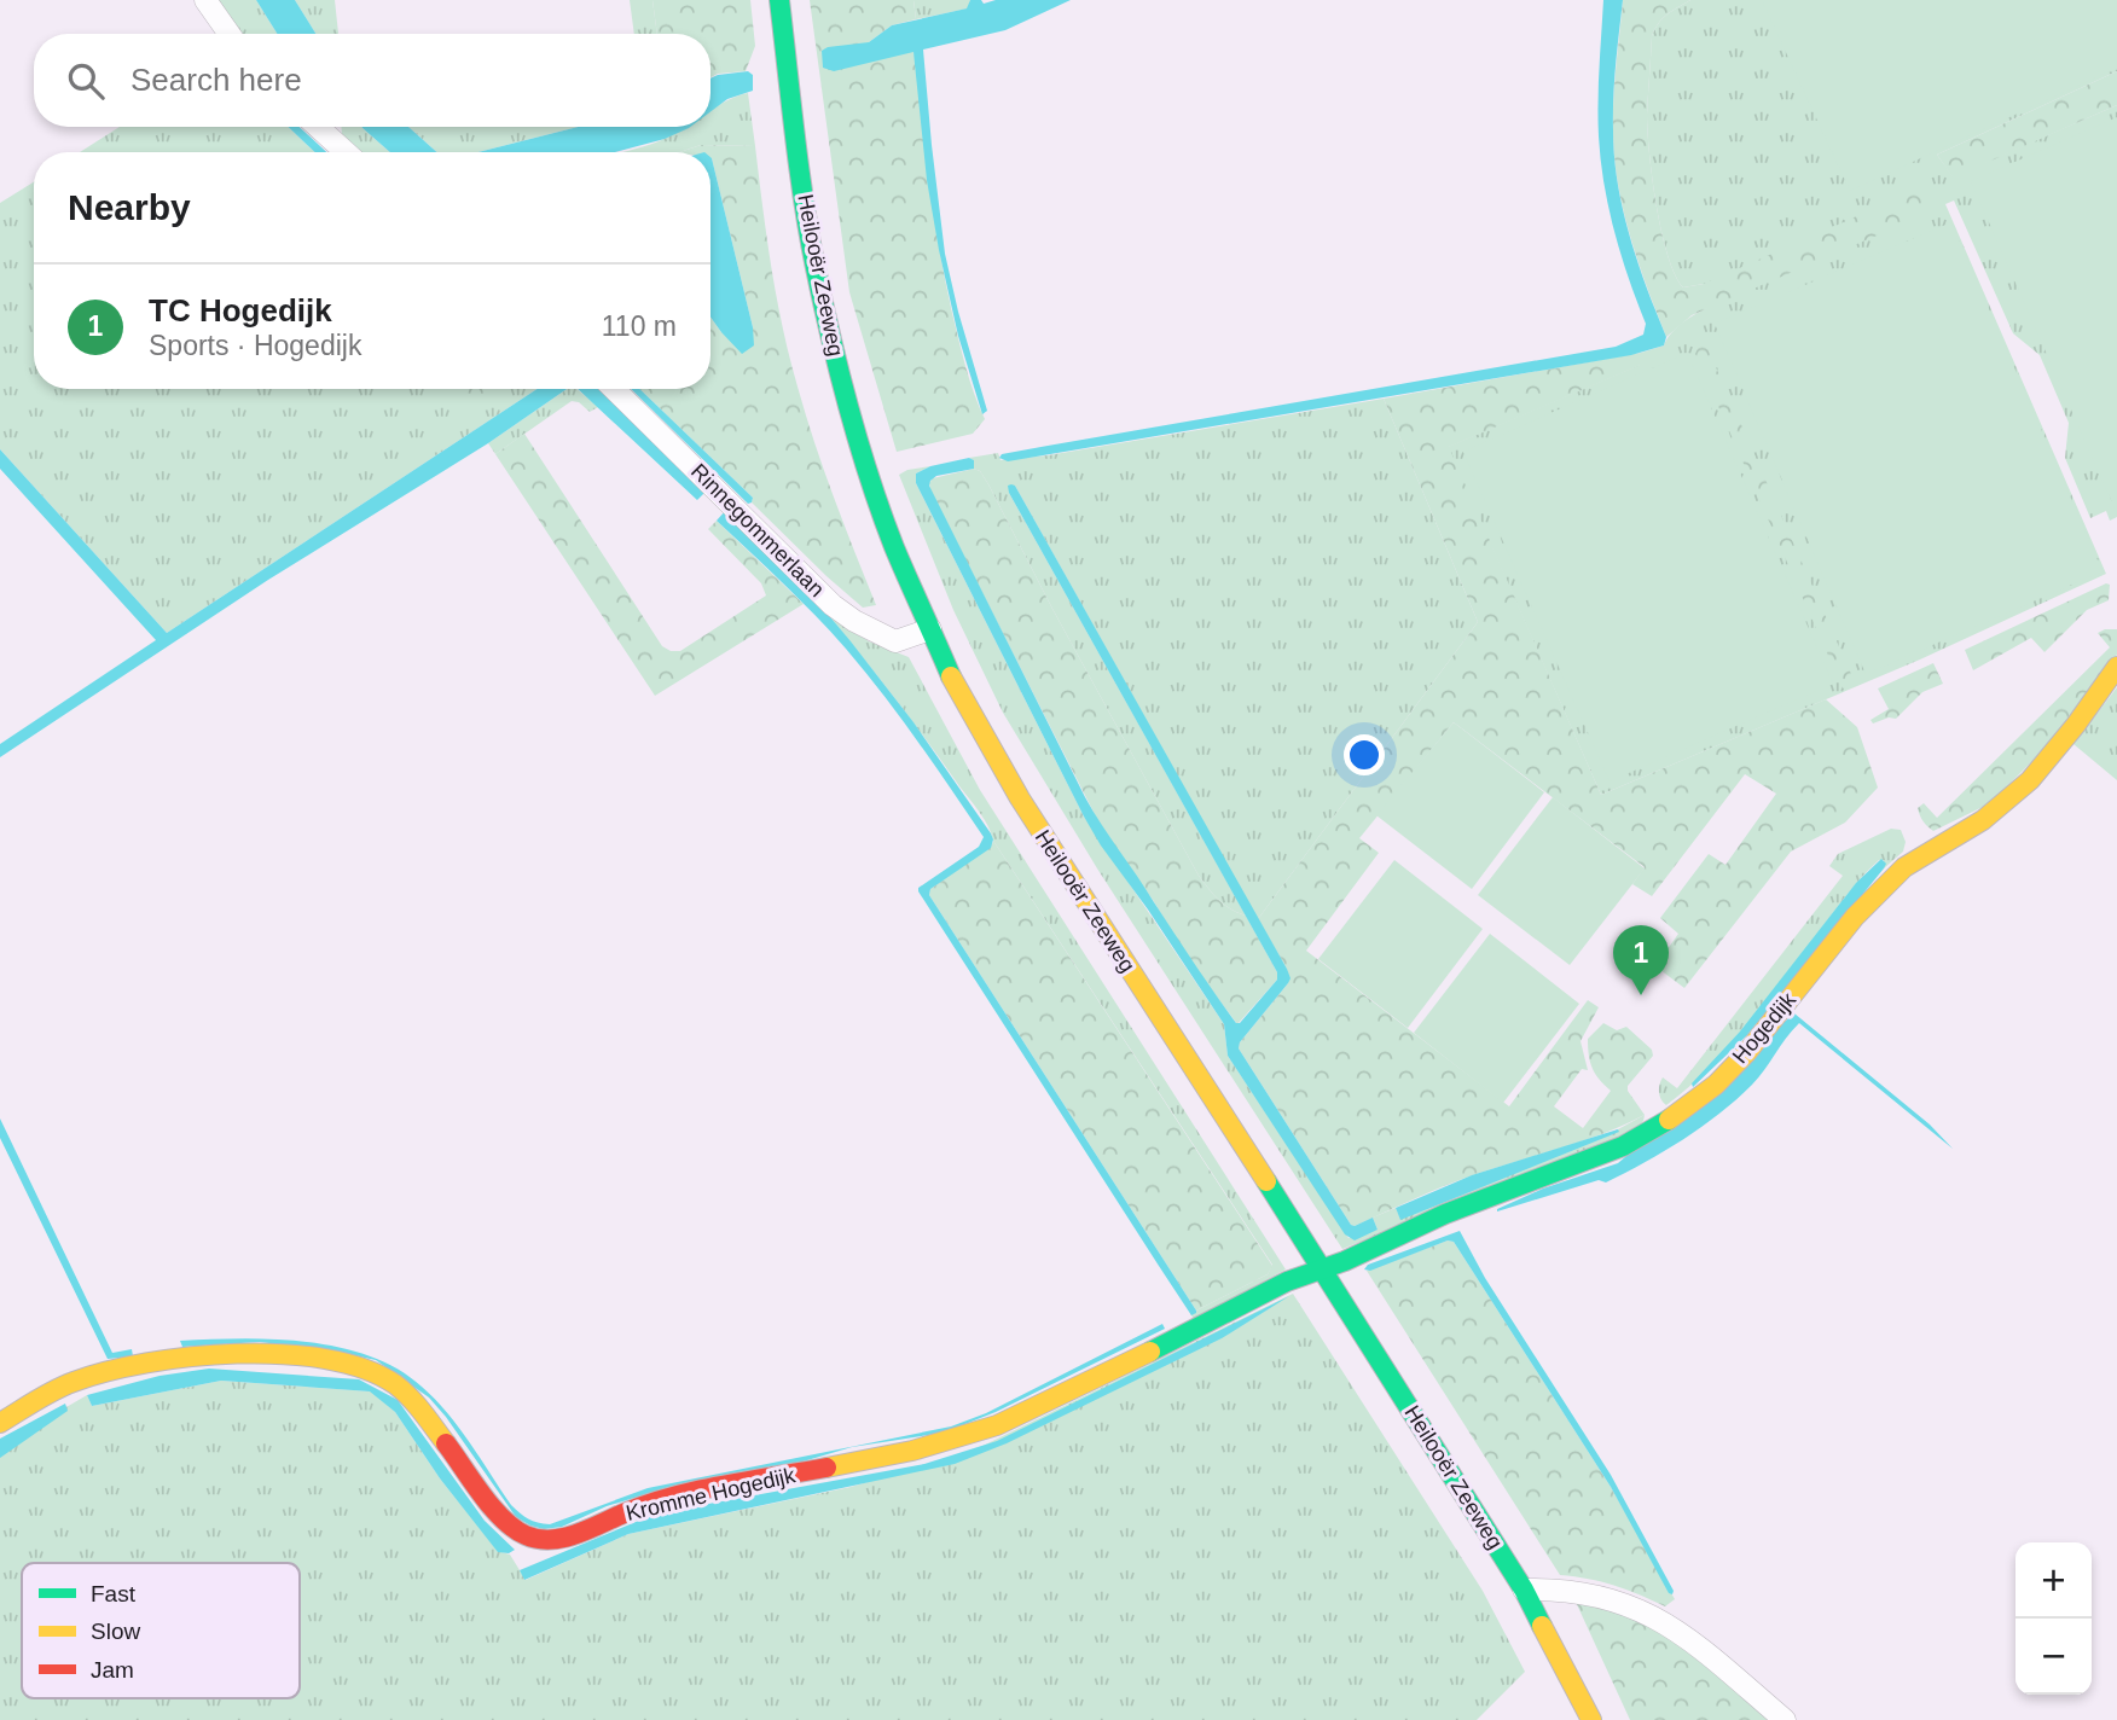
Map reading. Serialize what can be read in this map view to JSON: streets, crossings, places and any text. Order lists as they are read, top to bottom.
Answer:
{
  "streets": {
    "street": [
      "Heilooër Zeeweg",
      "Rinnegommerlaan",
      "Hogedijk",
      "Kromme Hogedijk"
    ]
  },
  "crossings": [
    ["Heilooër Zeeweg", "Rinnegommerlaan"],
    ["Heilooër Zeeweg", "Hogedijk"],
    ["Heilooër Zeeweg", "Kromme Hogedijk"],
    ["Hogedijk", "Kromme Hogedijk"]
  ],
  "legend": ["Fast", "Slow", "Jam"],
  "page": {
    "search": "Search here",
    "heading": "Nearby",
    "list": [
      {
        "mark": "1",
        "name": "TC Hogedijk",
        "note": "Sports · Hogedijk",
        "value": "110 m"
      }
    ],
    "pins": "1",
    "map_buttons": ["+", "−"]
  }
}
